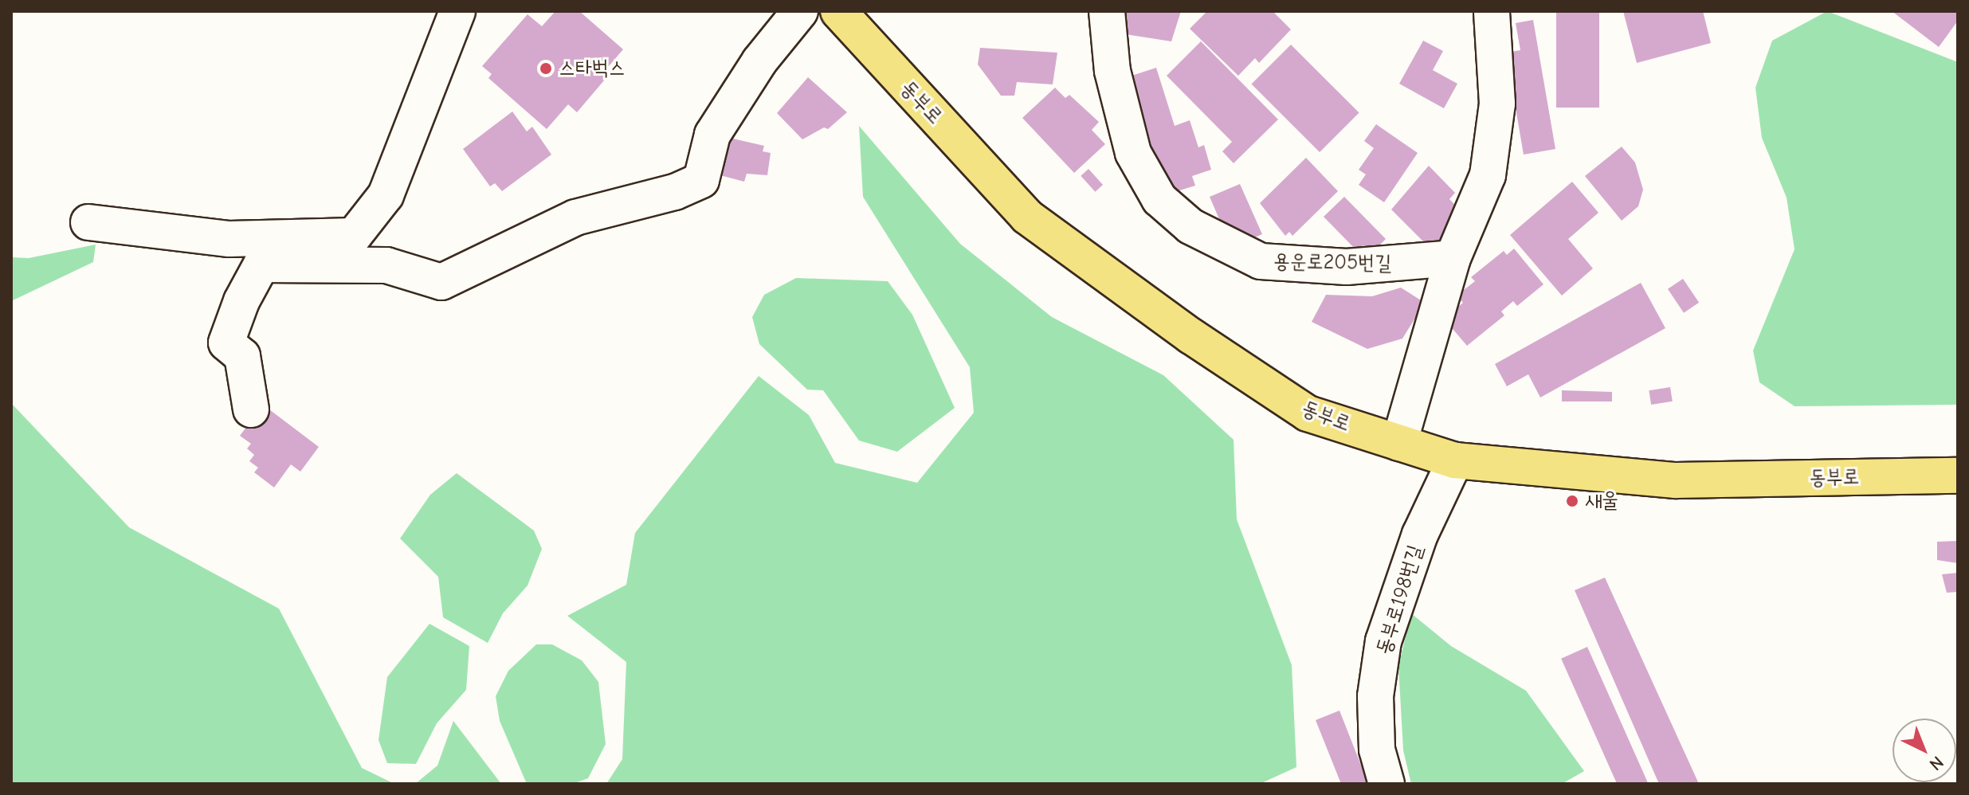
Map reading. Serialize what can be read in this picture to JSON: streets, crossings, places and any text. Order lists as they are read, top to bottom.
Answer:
{
  "streets": {
    "main road": ["동부로"],
    "street": ["용운로205번길", "동부로198번길"]
  },
  "crossings": [
    ["동부로", "동부로198번길"]
  ],
  "places": ["스타벅스", "새울"],
  "north": "bottom right"
}
